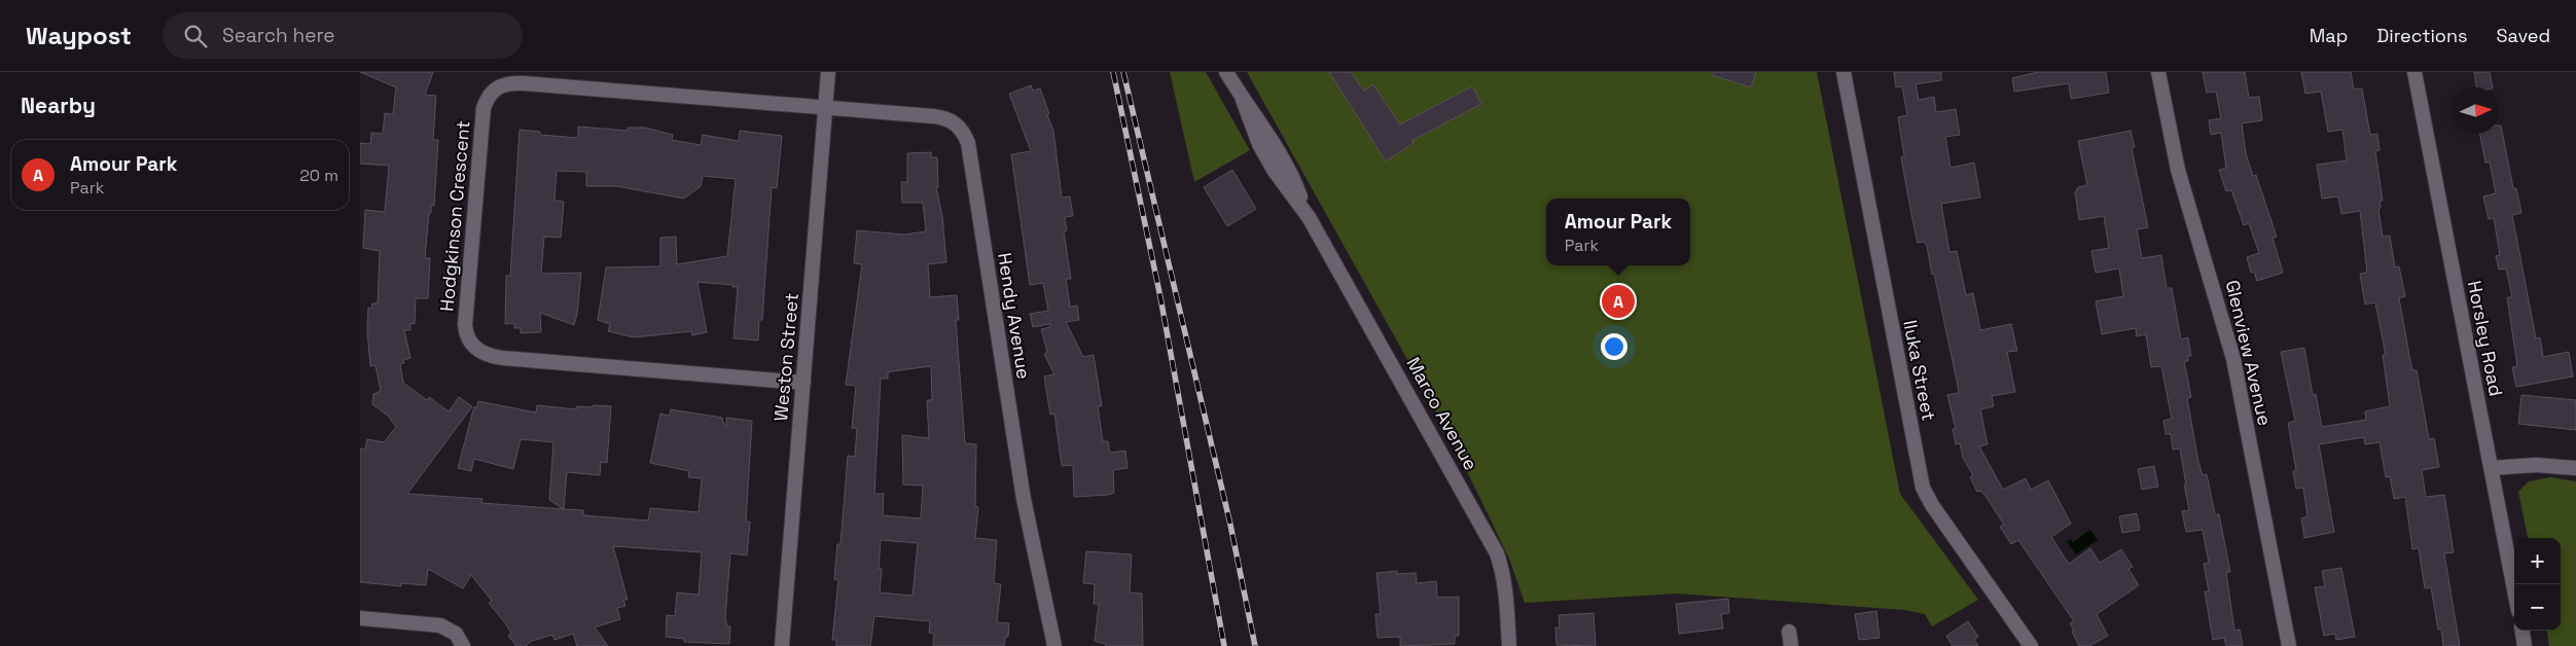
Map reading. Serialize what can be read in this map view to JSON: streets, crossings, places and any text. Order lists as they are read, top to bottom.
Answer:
{
  "streets": {
    "street": [
      "Hodgkinson Crescent",
      "Hendy Avenue",
      "Horsley Road",
      "Glenview Avenue",
      "Weston Street",
      "Iluka Street",
      "Marco Avenue"
    ]
  },
  "crossings": [
    ["Hodgkinson Crescent", "Hendy Avenue"],
    ["Hodgkinson Crescent", "Weston Street"],
    ["Hendy Avenue", "Weston Street"]
  ],
  "north": "right",
  "page": {
    "header": "Waypost",
    "search": "Search here",
    "nav": ["Map", "Directions", "Saved"],
    "heading": "Nearby",
    "list": [
      {
        "mark": "A",
        "name": "Amour Park",
        "note": "Park",
        "value": "20 m"
      }
    ],
    "popup": ["Amour Park", "Park"],
    "pins": "A",
    "map_buttons": ["+", "−"]
  }
}
